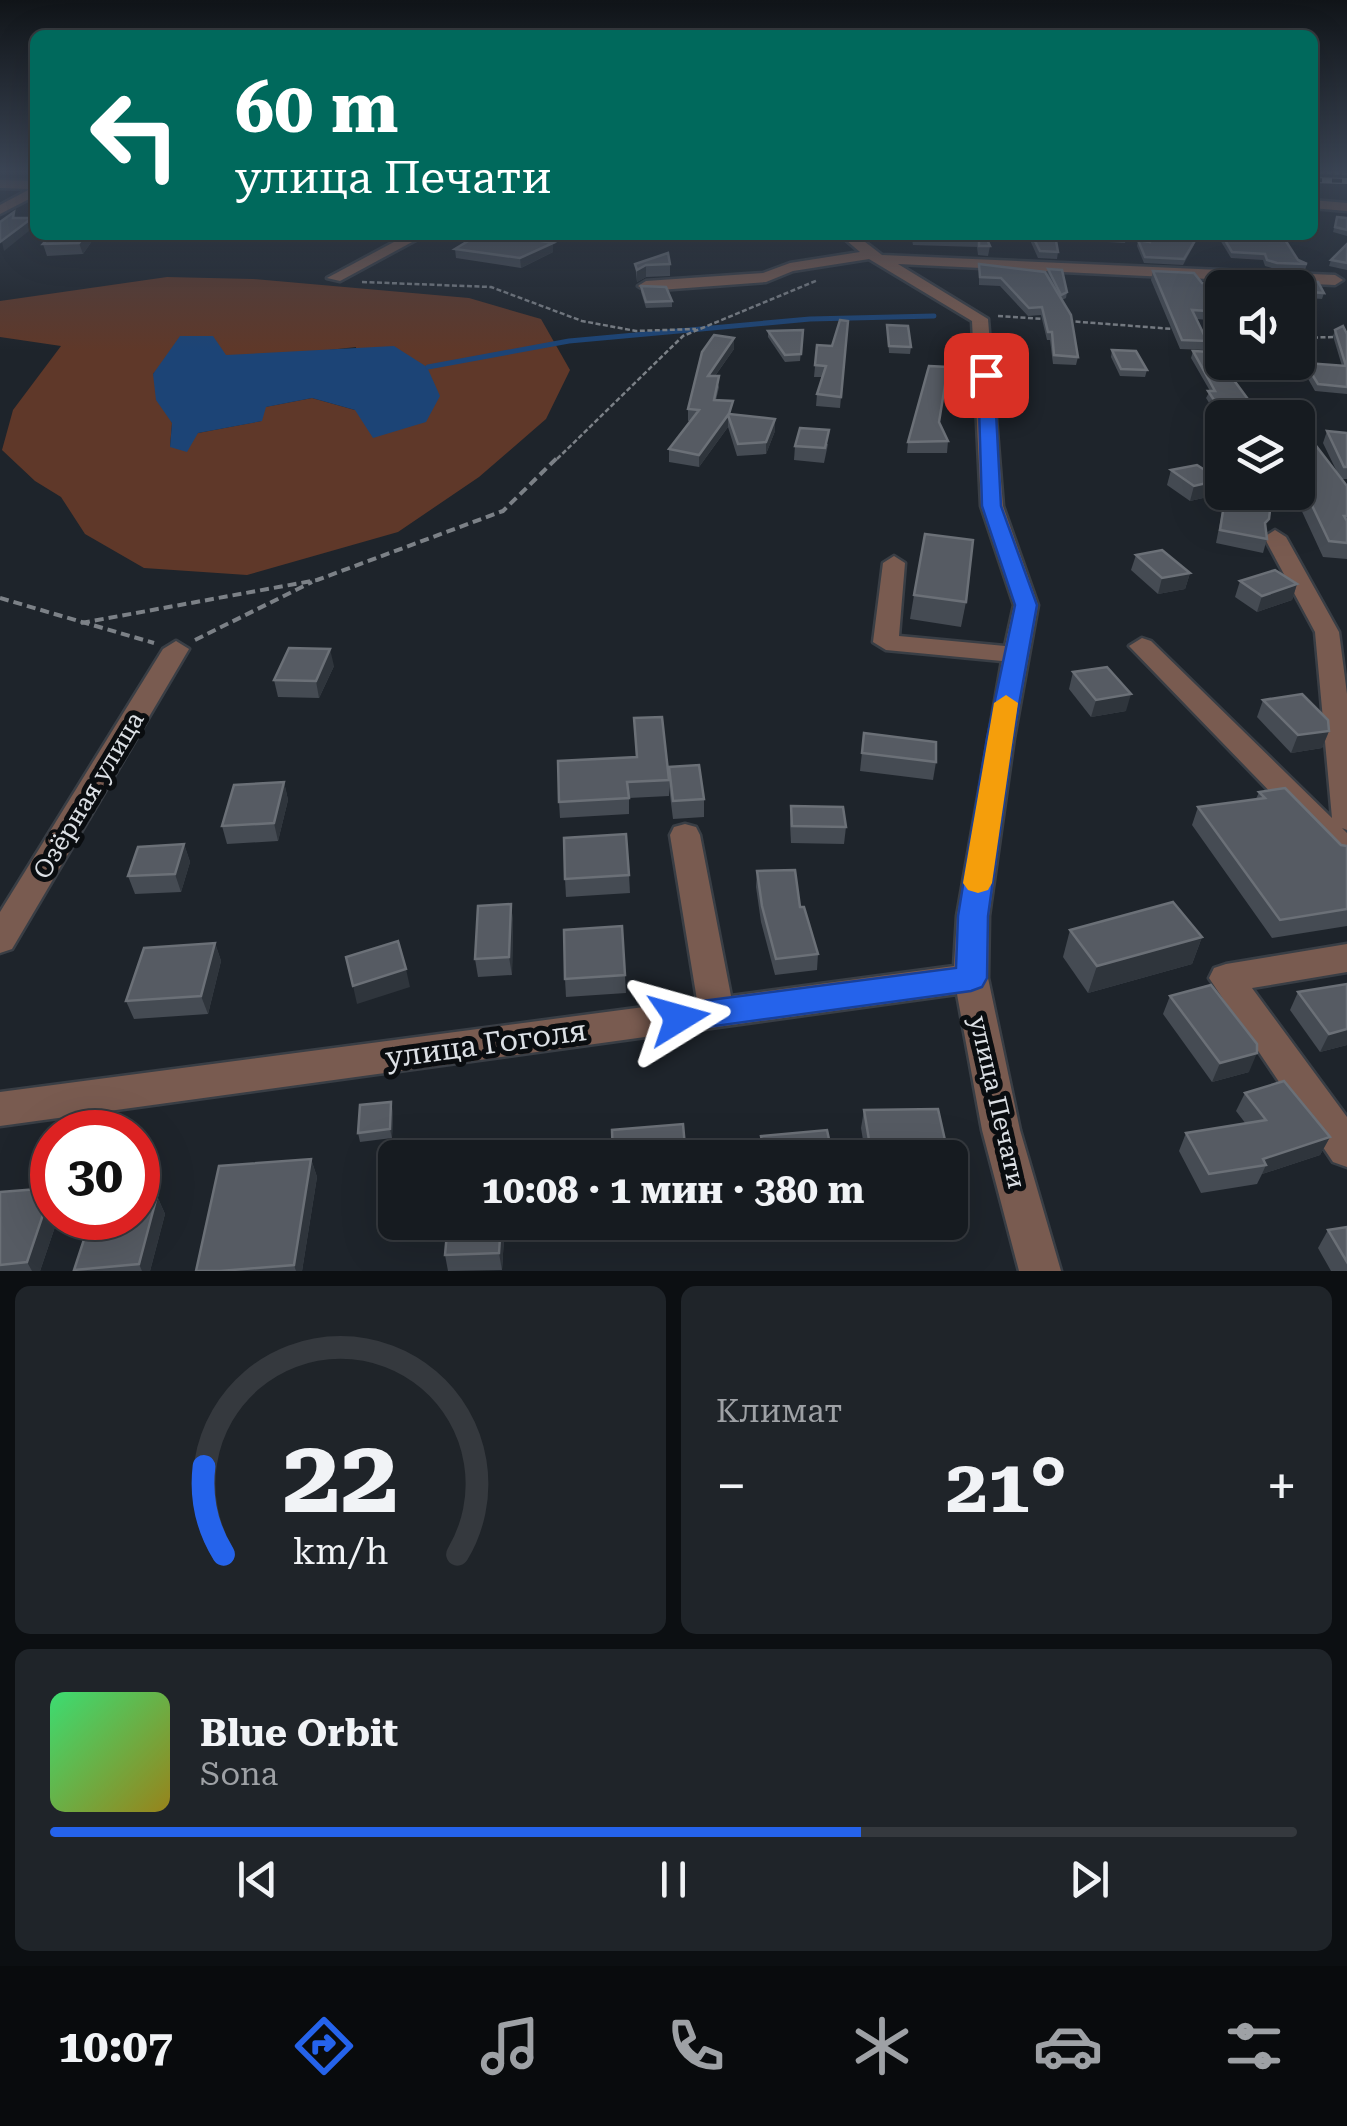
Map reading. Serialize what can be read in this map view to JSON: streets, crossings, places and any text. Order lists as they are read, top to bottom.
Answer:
{
  "streets": {
    "street": ["Озёрная улица", "улица Гоголя", "улица Печати"]
  },
  "crossings": [
    ["улица Гоголя", "улица Печати"]
  ],
  "page": {
    "turn": ["60 m", "улица Печати"],
    "limit": "30",
    "trip": "10:08 · 1 мин · 380 m",
    "tile": "Климат",
    "heat": ["−", "21°", "+"],
    "song": ["Blue Orbit", "Sona"],
    "tabs": "10:07",
    "gauge": ["22", "km/h"]
  }
}
